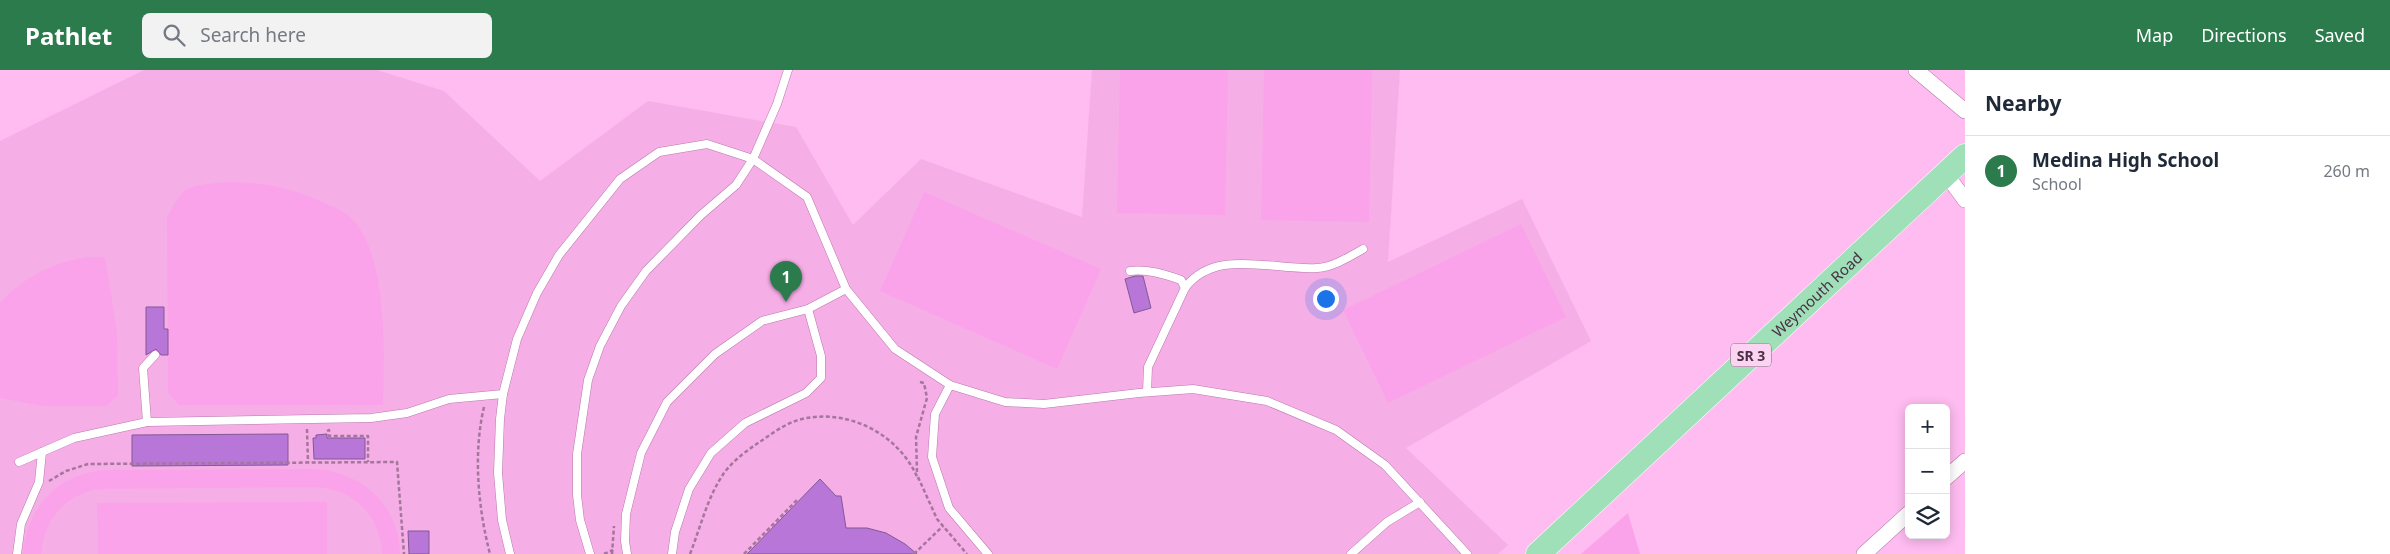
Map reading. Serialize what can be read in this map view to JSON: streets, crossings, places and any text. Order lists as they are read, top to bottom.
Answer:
{
  "streets": {
    "main road": ["Weymouth Road", "SR 3"]
  },
  "page": {
    "header": "Pathlet",
    "search": "Search here",
    "nav": ["Map", "Directions", "Saved"],
    "heading": "Nearby",
    "list": [
      {
        "mark": "1",
        "name": "Medina High School",
        "note": "School",
        "value": "260 m"
      }
    ],
    "pins": "1",
    "map_buttons": ["+", "−"]
  }
}
